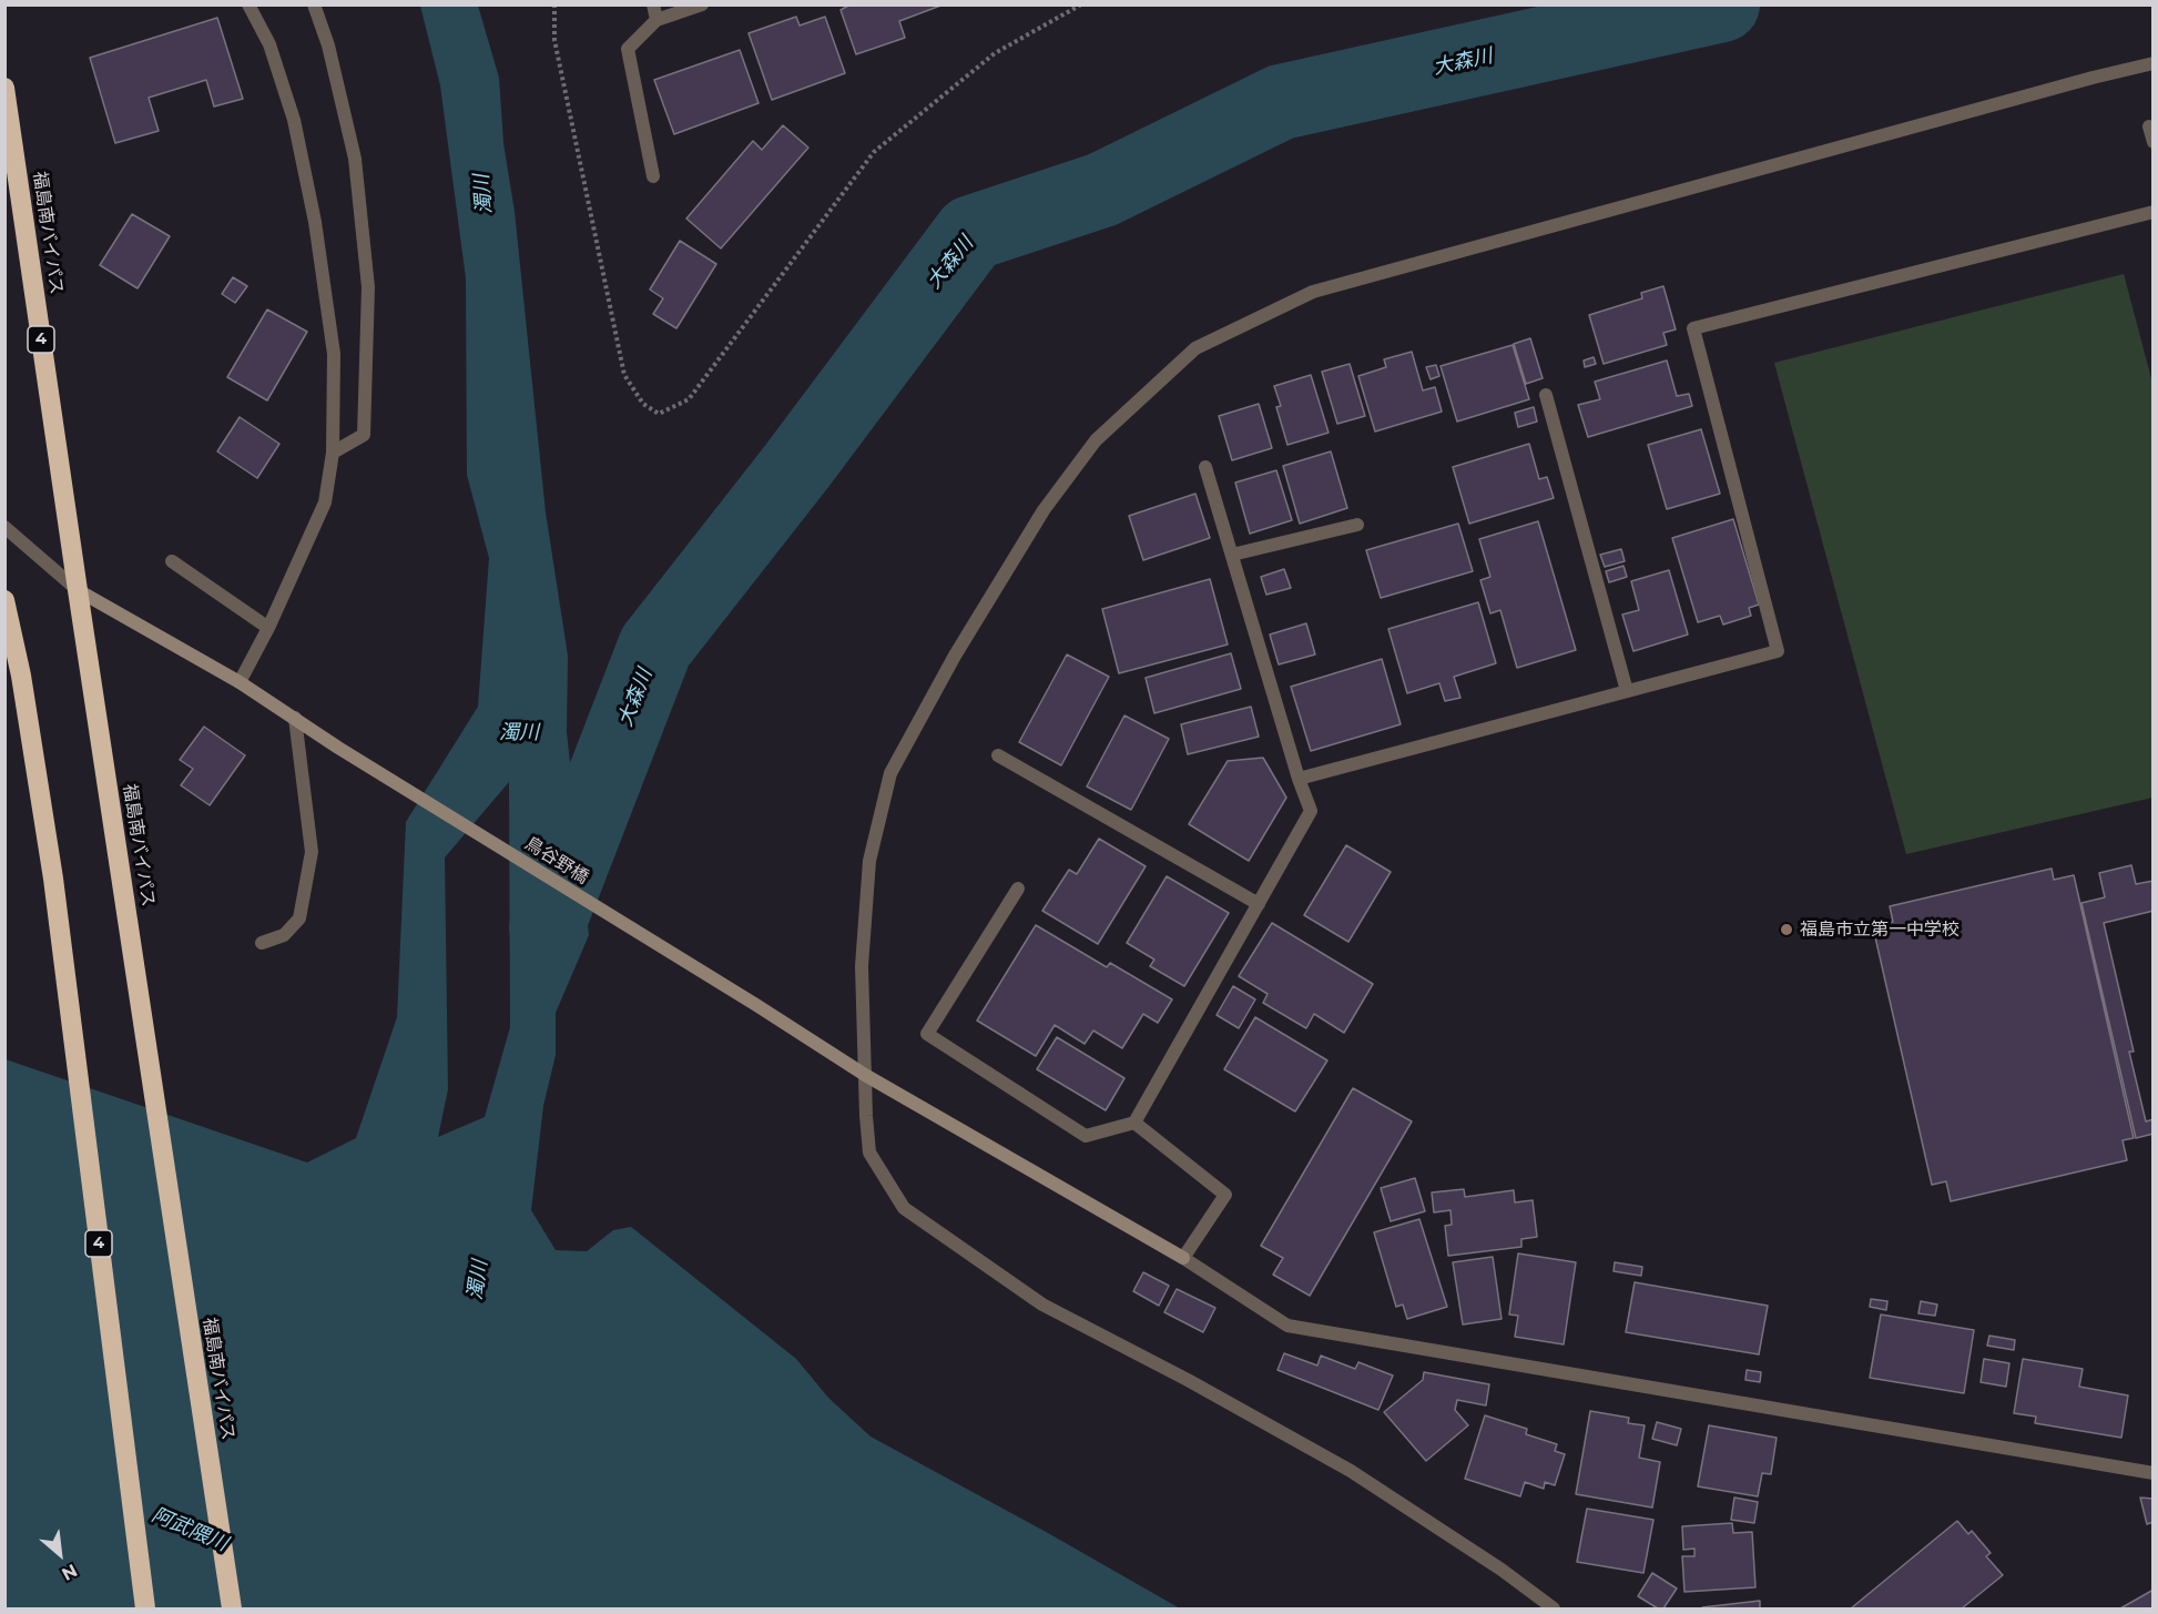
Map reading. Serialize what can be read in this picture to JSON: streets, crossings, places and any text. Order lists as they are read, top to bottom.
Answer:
{
  "streets": {
    "highway": ["福島南バイパス", "4"],
    "street": ["鳥谷野橋"]
  },
  "crossings": [
    ["福島南バイパス", "鳥谷野橋"]
  ],
  "water": ["大森川", "濁川", "阿武隈川"],
  "places": ["福島市立第一中学校"],
  "north": "bottom right"
}
